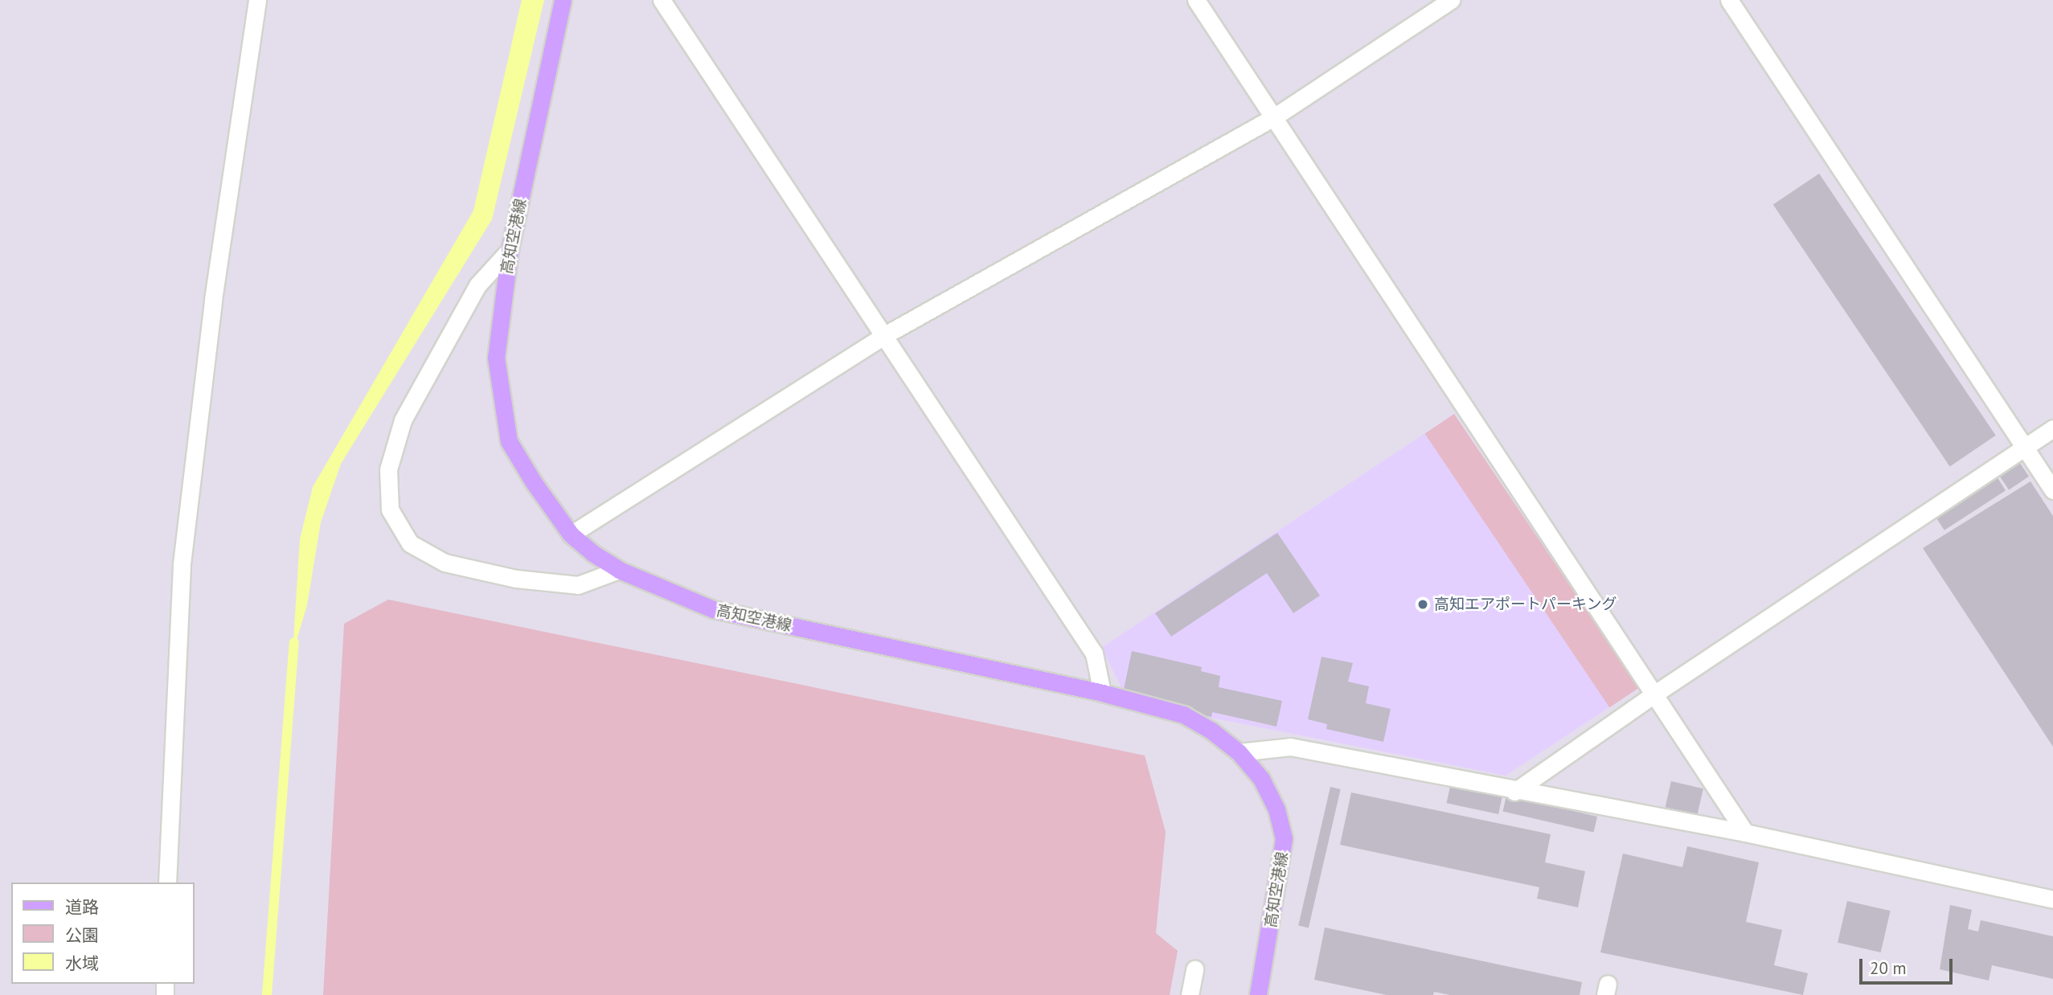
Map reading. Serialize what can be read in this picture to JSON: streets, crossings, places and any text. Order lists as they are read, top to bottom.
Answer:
{
  "streets": {
    "main road": ["高知空港線"]
  },
  "places": ["高知エアポートパーキング"],
  "legend": ["道路", "公園", "水域"],
  "scale_bar": "20 m"
}
